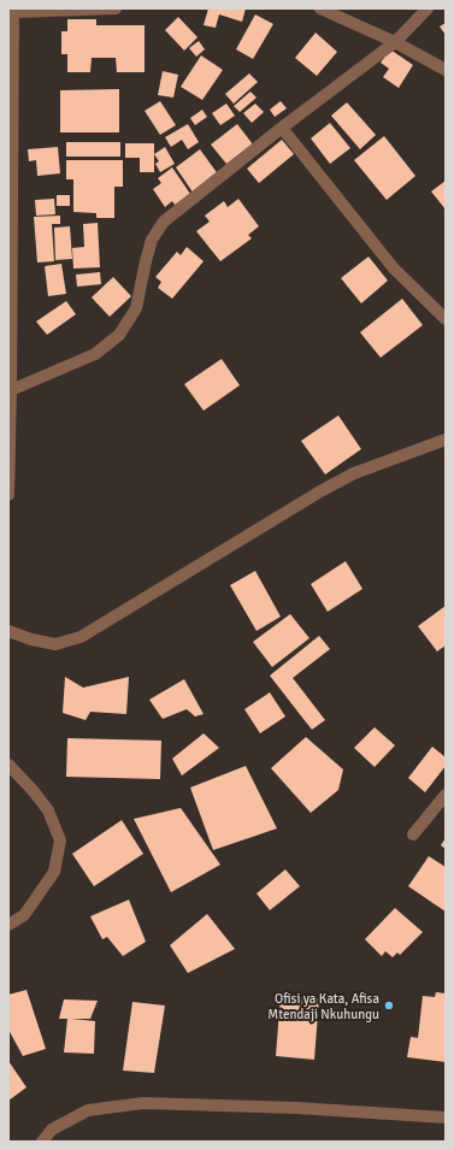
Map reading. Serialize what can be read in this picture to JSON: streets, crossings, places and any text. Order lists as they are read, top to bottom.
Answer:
{
  "places": ["Ofisi ya Kata, Afisa Mtendaji Nkuhungu"]
}
